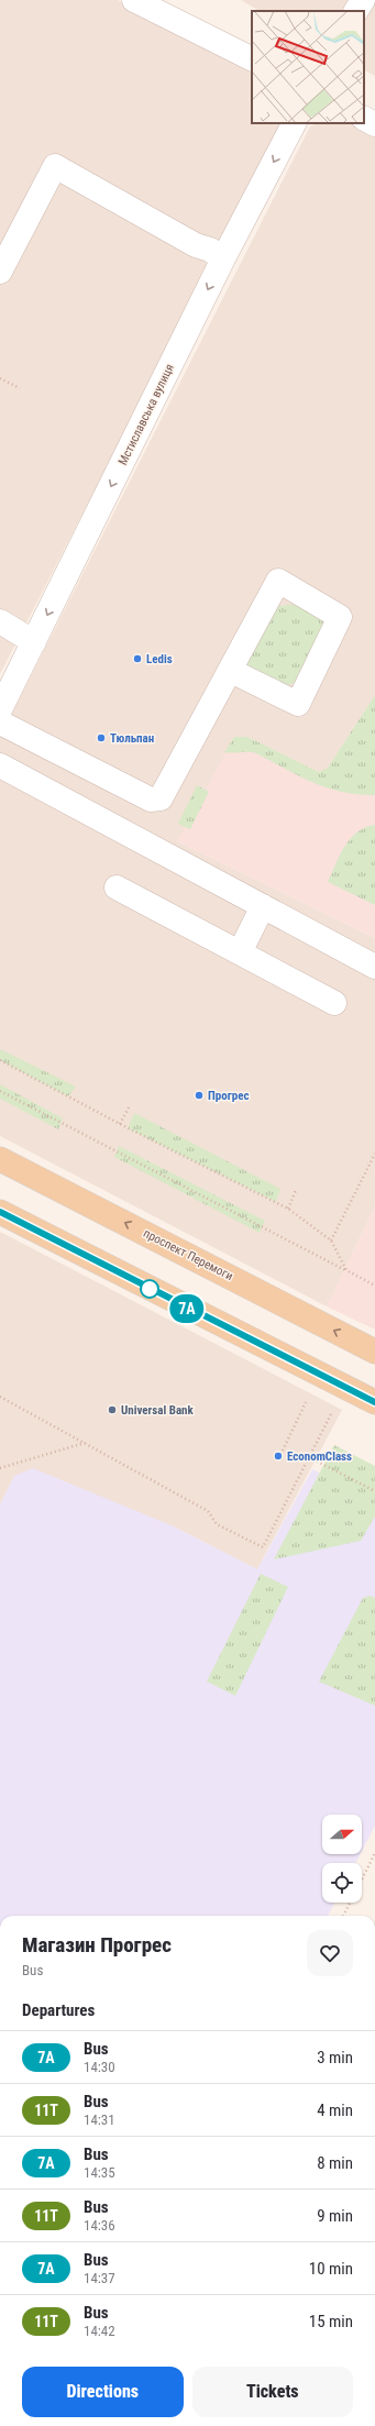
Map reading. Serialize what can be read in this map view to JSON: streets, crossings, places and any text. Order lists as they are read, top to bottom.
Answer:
{
  "streets": {
    "main road": ["проспект Перемоги"],
    "street": ["Мстиславська вулиця"]
  },
  "one_way": ["Мстиславська вулиця"],
  "places": [
    "Ledis",
    "Тюльпан",
    "Прогрес",
    "Universal Bank",
    "EconomClass"
  ],
  "lines": ["bus line 7А"],
  "north": "right",
  "page": {
    "on_map": "7А",
    "heading": [
      ["Магазин Прогрес", "Bus"],
      "Departures"
    ],
    "list": [
      {
        "mark": "7А",
        "name": "Bus",
        "note": "14:30",
        "value": "3 min"
      },
      {
        "mark": "11Т",
        "name": "Bus",
        "note": "14:31",
        "value": "4 min"
      },
      {
        "mark": "7А",
        "name": "Bus",
        "note": "14:35",
        "value": "8 min"
      },
      {
        "mark": "11Т",
        "name": "Bus",
        "note": "14:36",
        "value": "9 min"
      },
      {
        "mark": "7А",
        "name": "Bus",
        "note": "14:37",
        "value": "10 min"
      },
      {
        "mark": "11Т",
        "name": "Bus",
        "note": "14:42",
        "value": "15 min"
      }
    ],
    "buttons": ["Directions", "Tickets"]
  }
}
